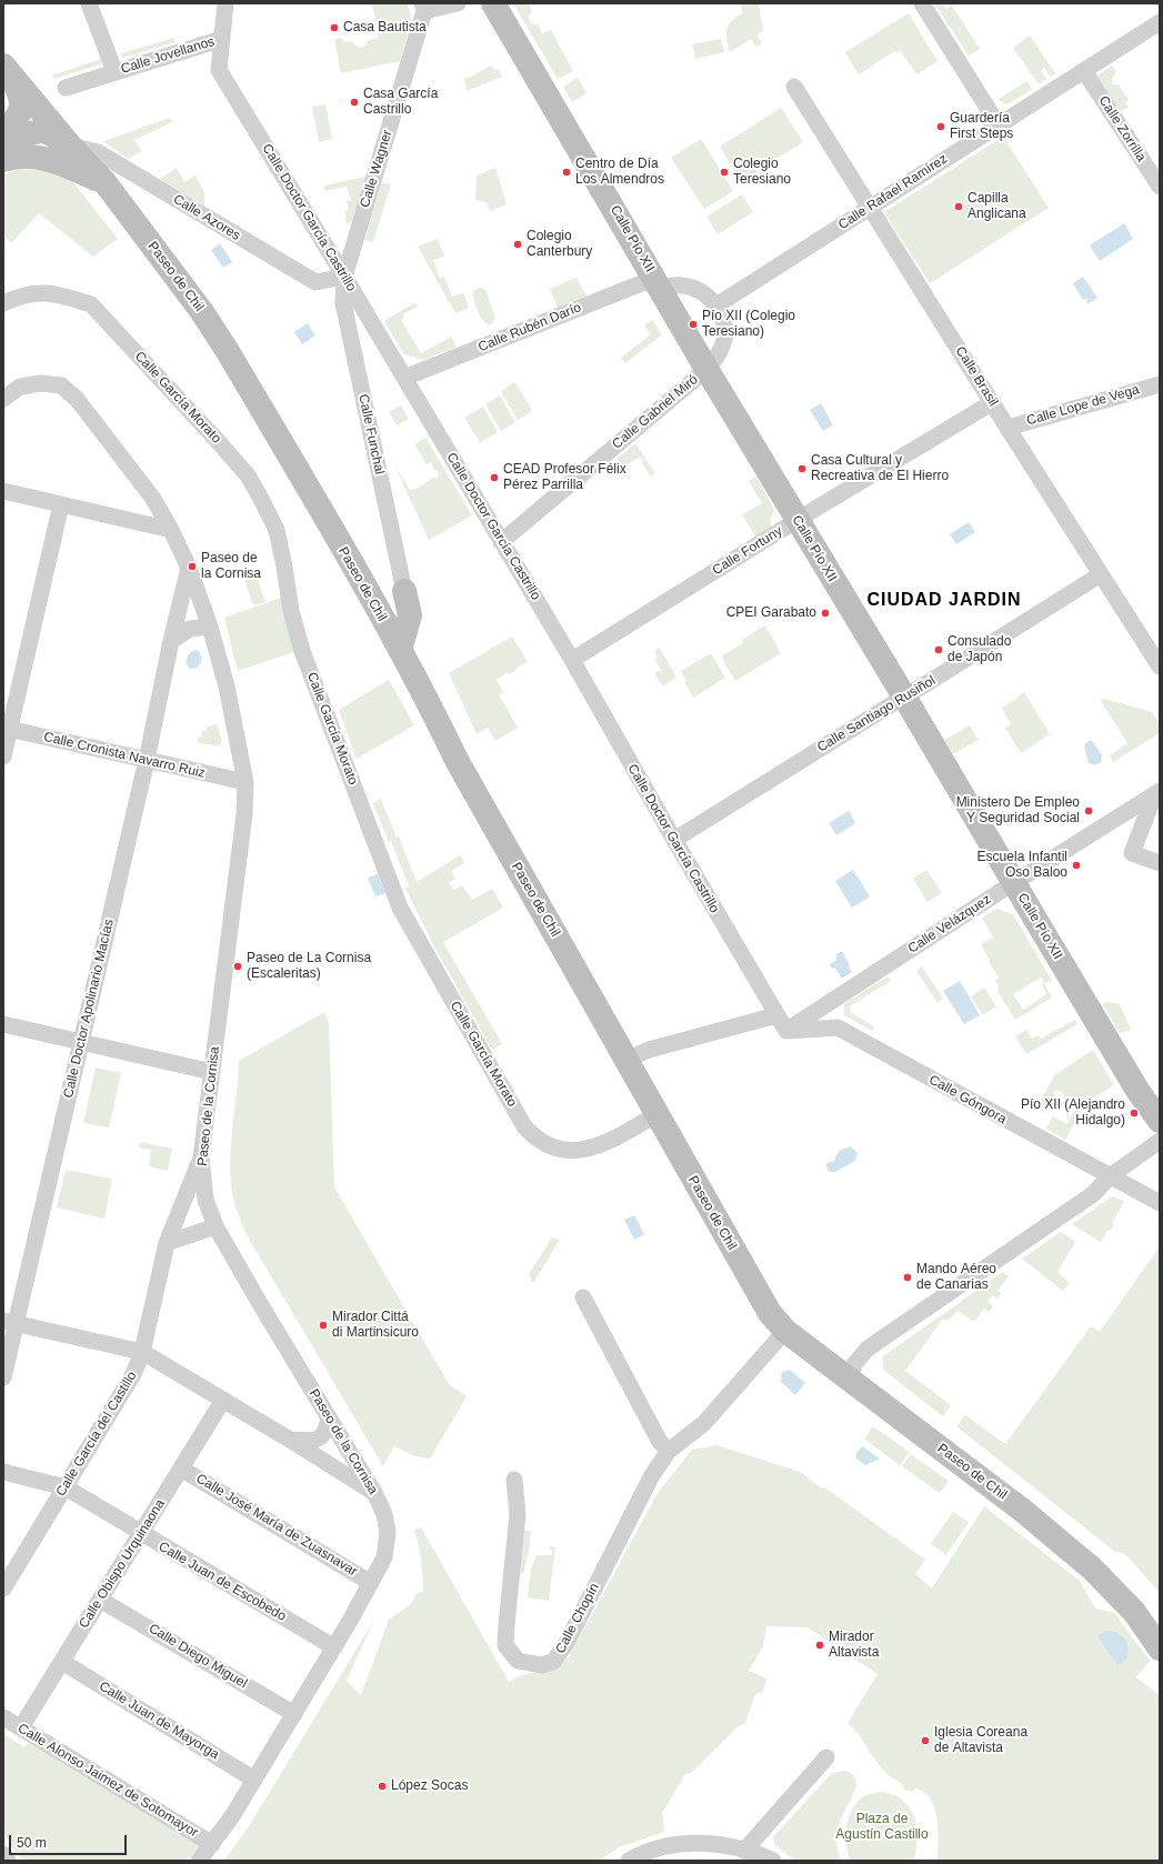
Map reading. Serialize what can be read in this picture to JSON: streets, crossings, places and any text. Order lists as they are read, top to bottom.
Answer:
{
  "streets": {
    "street": [
      "Calle Jovellanos",
      "Calle Zorrilla",
      "Calle Wagner",
      "Calle Rafael Ramírez",
      "Calle Azores",
      "Calle Doctor García Castrillo",
      "Calle Pío XII",
      "Paseo de Chil",
      "Calle Rubén Darío",
      "Calle Brasil",
      "Calle García Morato",
      "Calle Lope de Vega",
      "Calle Gabriel Miró",
      "Calle Funchal",
      "Calle Fortuny",
      "Calle Santiago Rusiñol",
      "Calle Cronista Navarro Ruiz",
      "Calle Velázquez",
      "Calle Doctor Apolinario Macías",
      "Calle Góngora",
      "Paseo de la Cornisa",
      "Calle García del Castillo",
      "Calle José María de Zuasnavar",
      "Calle Obispo Urquinaona",
      "Calle Juan de Escobedo",
      "Calle Chopín",
      "Calle Diego Miguel",
      "Calle Juan de Mayorga",
      "Calle Alonso Jaimez de Sotomayor"
    ]
  },
  "crossings": [
    ["Calle Jovellanos", "Calle Doctor García Castrillo"],
    ["Calle Zorrilla", "Calle Rafael Ramírez"],
    ["Calle Wagner", "Calle Azores"],
    ["Calle Wagner", "Calle Doctor García Castrillo"],
    ["Calle Wagner", "Calle Funchal"],
    ["Calle Rafael Ramírez", "Calle Brasil"],
    ["Calle Azores", "Calle Doctor García Castrillo"],
    ["Calle Azores", "Paseo de Chil"],
    ["Calle Azores", "Calle Funchal"],
    ["Calle Doctor García Castrillo", "Calle Rubén Darío"],
    ["Calle Doctor García Castrillo", "Calle Gabriel Miró"],
    ["Calle Doctor García Castrillo", "Calle Funchal"],
    ["Calle Doctor García Castrillo", "Calle Fortuny"],
    ["Calle Doctor García Castrillo", "Calle Santiago Rusiñol"],
    ["Calle Pío XII", "Calle Rubén Darío"],
    ["Calle Pío XII", "Calle Gabriel Miró"],
    ["Calle Pío XII", "Calle Fortuny"],
    ["Calle Pío XII", "Calle Santiago Rusiñol"],
    ["Calle Pío XII", "Calle Velázquez"],
    ["Paseo de Chil", "Calle García Morato"],
    ["Paseo de Chil", "Calle Chopín"],
    ["Calle Brasil", "Calle Lope de Vega"],
    ["Calle Brasil", "Calle Fortuny"],
    ["Calle Brasil", "Calle Santiago Rusiñol"],
    ["Calle Cronista Navarro Ruiz", "Calle Doctor Apolinario Macías"],
    ["Calle Cronista Navarro Ruiz", "Paseo de la Cornisa"],
    ["Calle Velázquez", "Calle Góngora"],
    ["Calle Doctor Apolinario Macías", "Paseo de la Cornisa"],
    ["Paseo de la Cornisa", "Calle García del Castillo"],
    ["Paseo de la Cornisa", "Calle José María de Zuasnavar"],
    ["Paseo de la Cornisa", "Calle Juan de Escobedo"],
    ["Paseo de la Cornisa", "Calle Diego Miguel"],
    ["Paseo de la Cornisa", "Calle Juan de Mayorga"],
    ["Paseo de la Cornisa", "Calle Alonso Jaimez de Sotomayor"],
    ["Calle García del Castillo", "Calle Juan de Escobedo"],
    ["Calle José María de Zuasnavar", "Calle Obispo Urquinaona"],
    ["Calle Obispo Urquinaona", "Calle Juan de Escobedo"],
    ["Calle Obispo Urquinaona", "Calle Diego Miguel"],
    ["Calle Obispo Urquinaona", "Calle Juan de Mayorga"],
    ["Calle Obispo Urquinaona", "Calle Alonso Jaimez de Sotomayor"]
  ],
  "districts": ["CIUDAD JARDIN"],
  "parks": ["Plaza de Agustín Castillo"],
  "places": [
    "Casa Bautista",
    "Casa García Castrillo",
    "Guardería First Steps",
    "Centro de Día Los Almendros",
    "Colegio Teresiano",
    "Capilla Anglicana",
    "Colegio Canterbury",
    "Pío XII (Colegio Teresiano)",
    "Casa Cultural y Recreativa de El Hierro",
    "CEAD Profesor Félix Pérez Parrilla",
    "Paseo de la Cornisa",
    "CPEI Garabato",
    "Consulado de Japón",
    "Ministero De Empleo Y Seguridad Social",
    "Escuela Infantil Oso Baloo",
    "Paseo de La Cornisa (Escaleritas)",
    "Pío XII (Alejandro Hidalgo)",
    "Mando Aéreo de Canarias",
    "Mirador Cittá di Martinsicuro",
    "Mirador Altavista",
    "Iglesia Coreana de Altavista",
    "López Socas"
  ],
  "scale_bar": "50 m"
}
